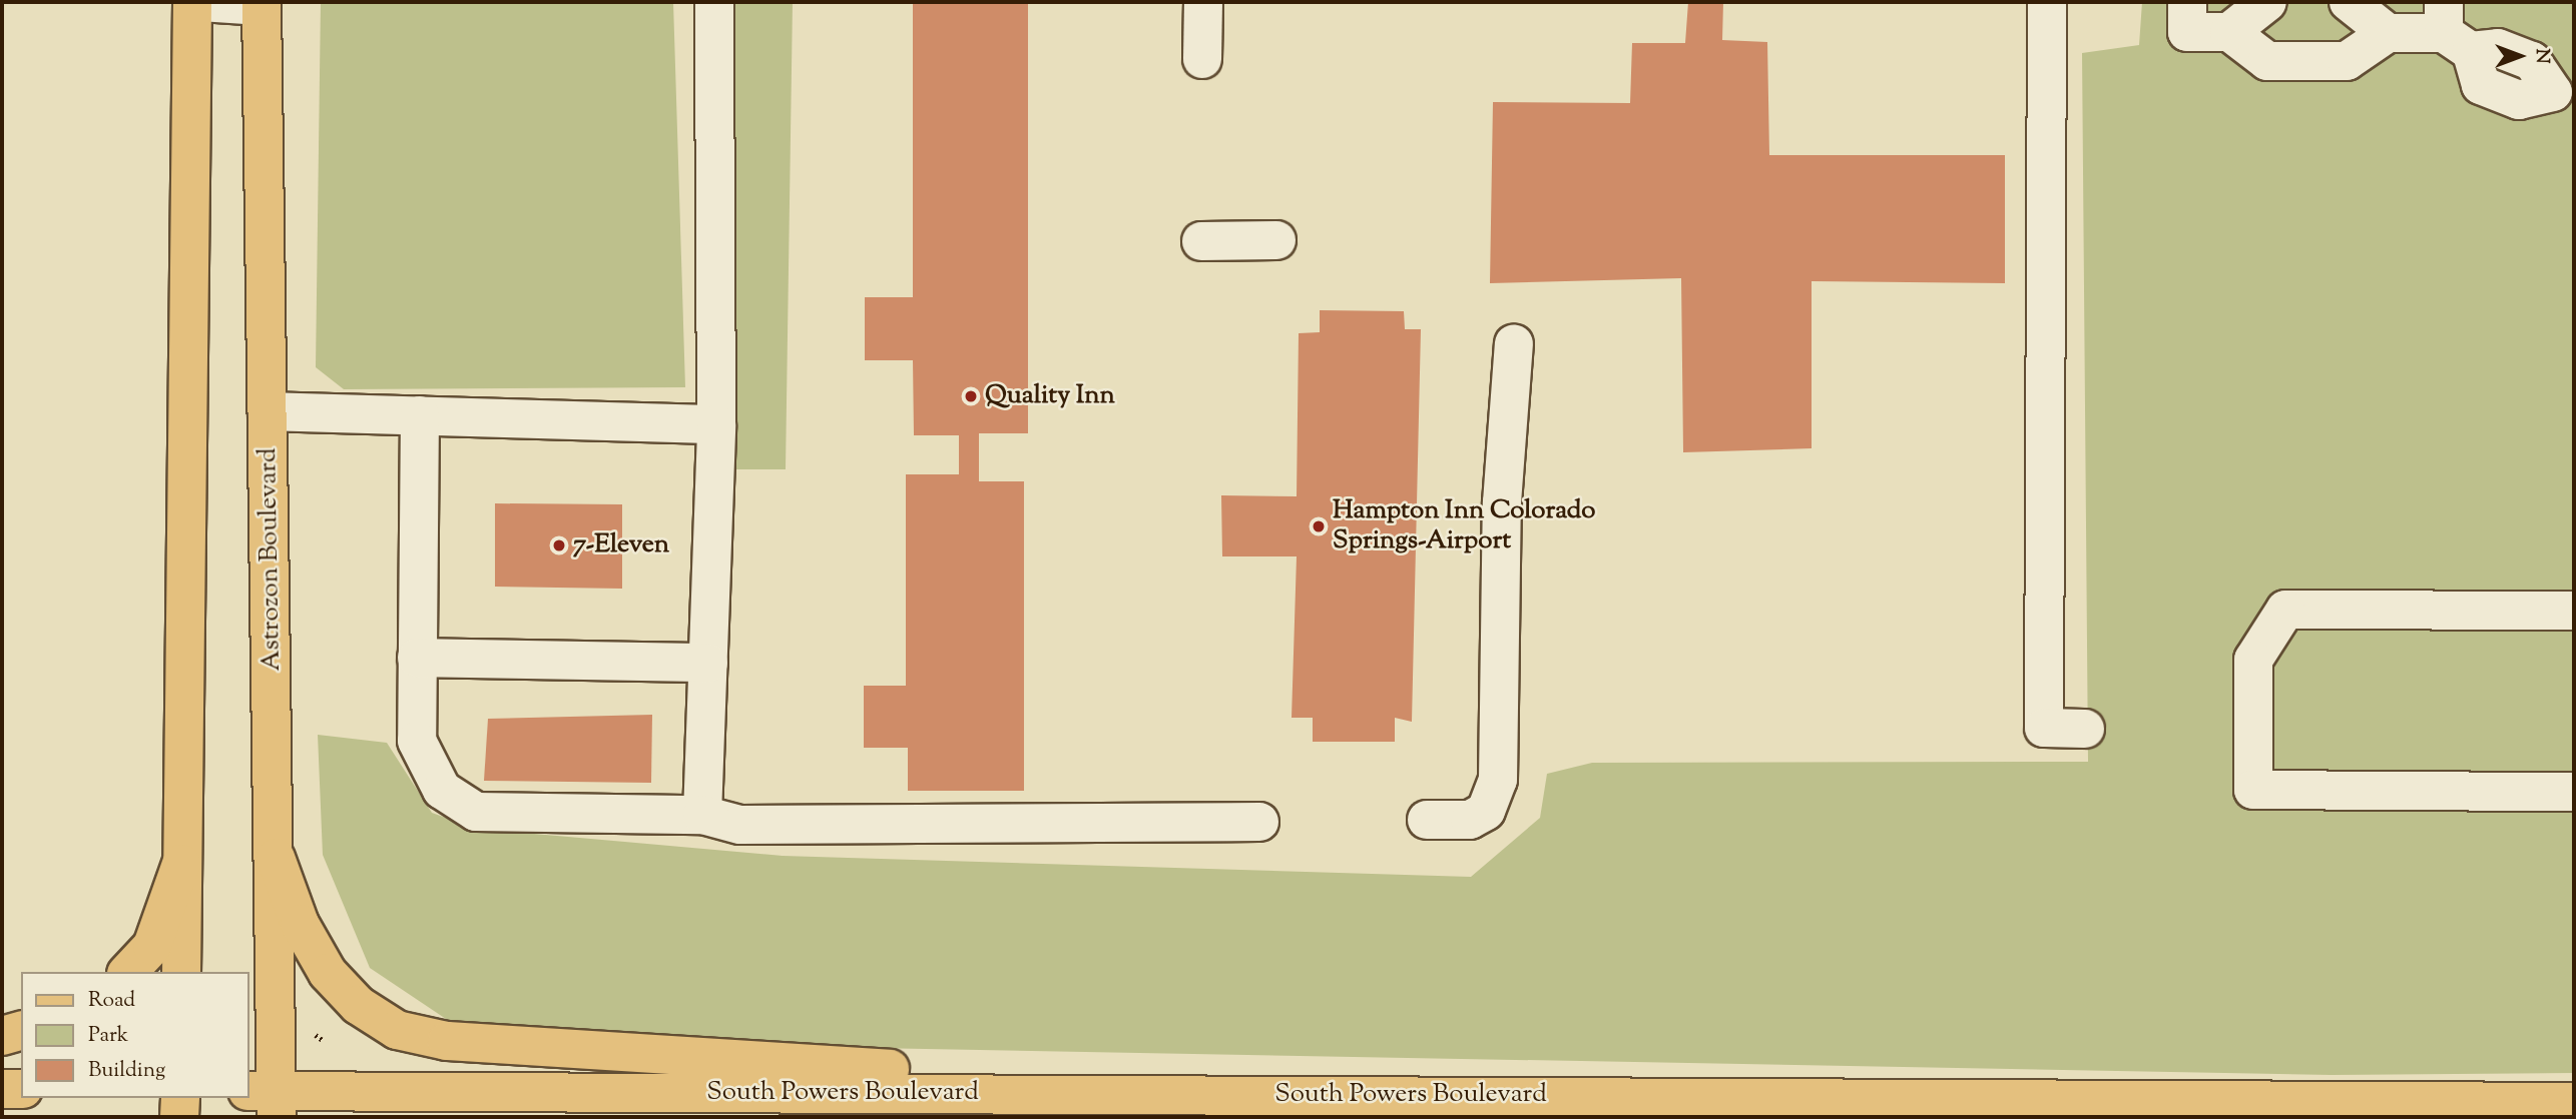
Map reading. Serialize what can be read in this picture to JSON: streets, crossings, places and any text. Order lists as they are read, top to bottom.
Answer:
{
  "streets": {
    "main road": ["Astrozon Boulevard", "South Powers Boulevard"]
  },
  "crossings": [
    ["Astrozon Boulevard", "South Powers Boulevard"]
  ],
  "places": ["Quality Inn", "Hampton Inn Colorado Springs-Airport", "7-Eleven"],
  "legend": ["Road", "Park", "Building"],
  "north": "right"
}
